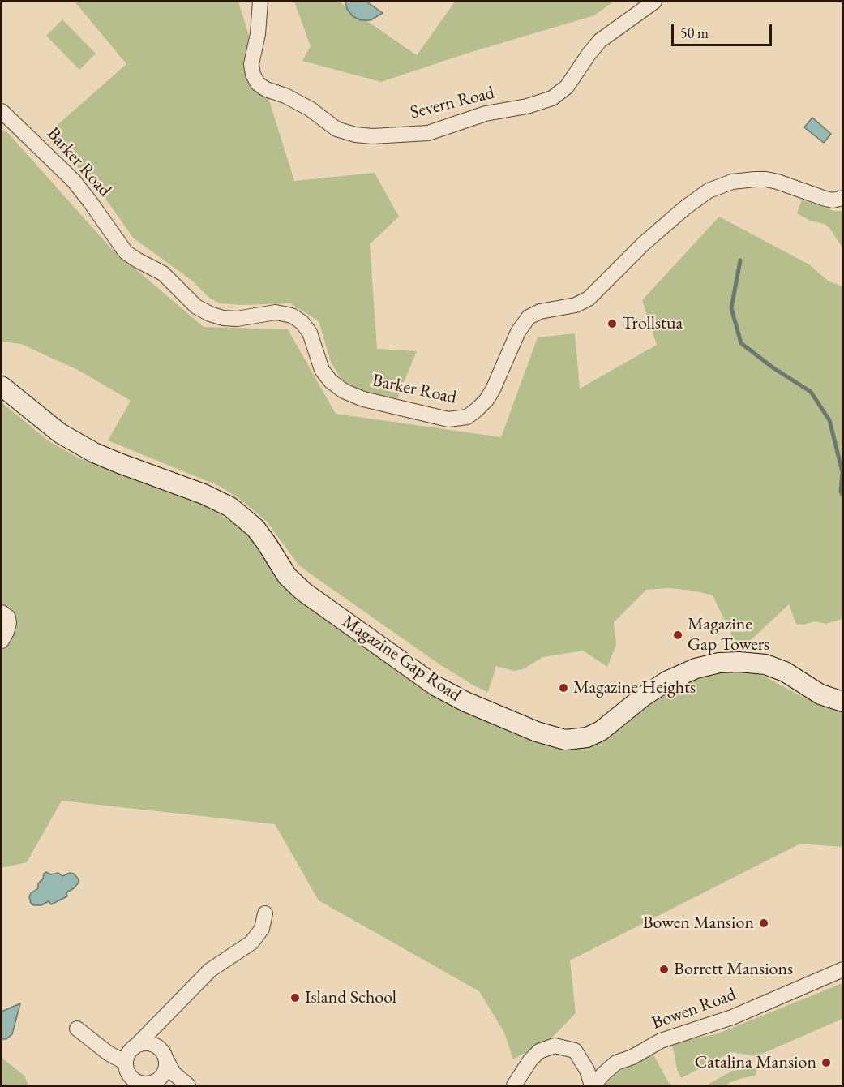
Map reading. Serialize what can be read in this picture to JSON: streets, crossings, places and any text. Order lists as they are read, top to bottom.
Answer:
{
  "streets": {
    "main road": ["Magazine Gap Road"],
    "street": ["Severn Road", "Barker Road", "Bowen Road"]
  },
  "places": [
    "Trollstua",
    "Magazine Gap Towers",
    "Magazine Heights",
    "Bowen Mansion",
    "Borrett Mansions",
    "Island School",
    "Catalina Mansion"
  ],
  "scale_bar": "50 m"
}
